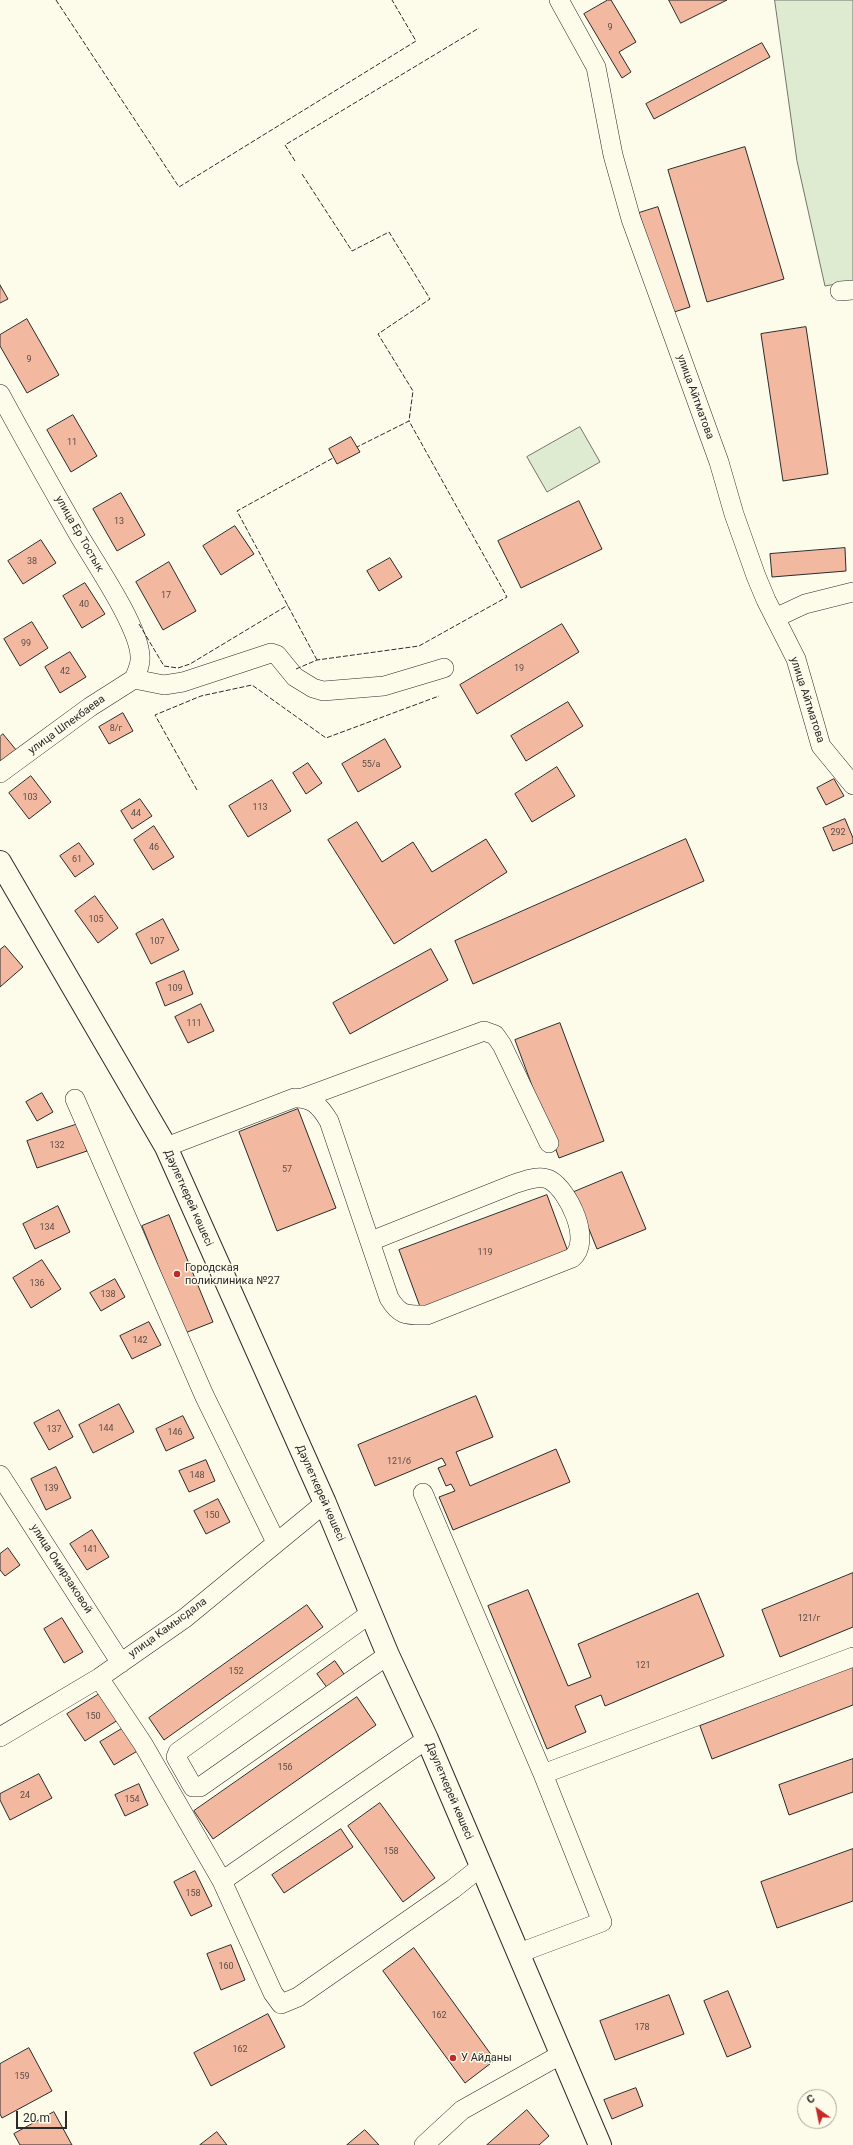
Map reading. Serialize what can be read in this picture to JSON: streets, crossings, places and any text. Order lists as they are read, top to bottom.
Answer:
{
  "streets": {
    "main road": ["Дәулеткерей көшесі"],
    "street": [
      "улица Айтматова",
      "улица Ер Тостык",
      "улица Шпекбаева",
      "улица Омирзаковой",
      "улица Камысдала"
    ]
  },
  "crossings": [
    ["улица Ер Тостык", "улица Шпекбаева"],
    ["Дәулеткерей көшесі", "улица Камысдала"],
    ["улица Омирзаковой", "улица Камысдала"]
  ],
  "places": ["Городская поликлиника №27", "У Айданы"],
  "house_numbers": [
    "9",
    "9",
    "11",
    "13",
    "38",
    "17",
    "40",
    "99",
    "19",
    "42",
    "8/г",
    "55/а",
    "103",
    "113",
    "44",
    "292",
    "46",
    "61",
    "105",
    "107",
    "109",
    "111",
    "132",
    "57",
    "134",
    "119",
    "136",
    "138",
    "142",
    "144",
    "137",
    "146",
    "121/б",
    "148",
    "139",
    "150",
    "141",
    "121/г",
    "121",
    "152",
    "150",
    "156",
    "24",
    "154",
    "158",
    "158",
    "160",
    "162",
    "178",
    "162",
    "159"
  ],
  "scale_bar": "20 m",
  "north": "top left"
}
